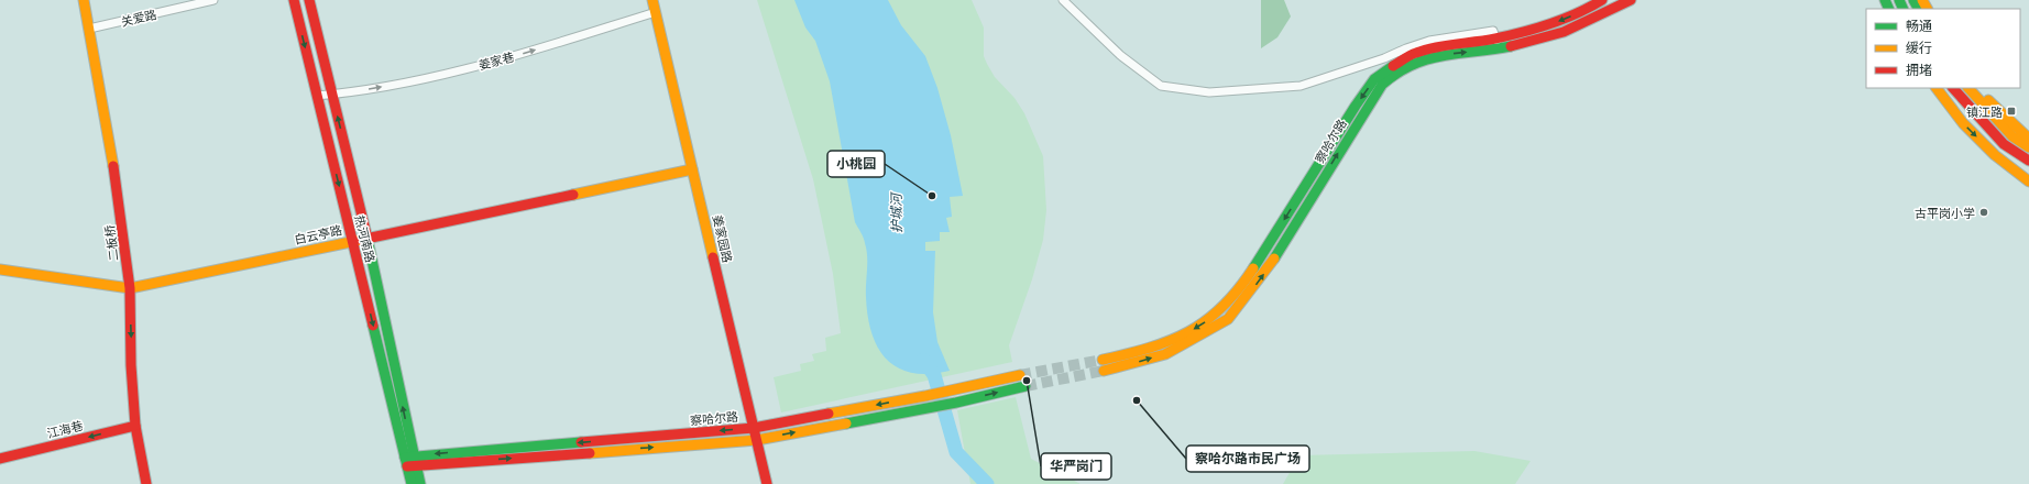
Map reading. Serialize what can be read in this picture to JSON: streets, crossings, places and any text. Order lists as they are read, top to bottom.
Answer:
{
  "streets": {
    "main road": [
      "察哈尔路",
      "白云亭路",
      "热河南路",
      "姜家园路",
      "二板桥",
      "江海巷"
    ],
    "street": ["关爱路", "姜家巷"]
  },
  "crossings": [
    ["关爱路", "二板桥"],
    ["姜家巷", "热河南路"],
    ["姜家巷", "姜家园路"],
    ["察哈尔路", "热河南路"],
    ["察哈尔路", "姜家园路"],
    ["白云亭路", "热河南路"],
    ["白云亭路", "姜家园路"],
    ["白云亭路", "二板桥"],
    ["二板桥", "江海巷"]
  ],
  "one_way": ["姜家巷", "江海巷"],
  "water": ["护城河"],
  "places": {
    "transit": ["镇江路"],
    "other": [
      "小桃园",
      "古平岗小学",
      "华严岗门",
      "察哈尔路市民广场"
    ]
  },
  "legend": ["畅通", "缓行", "拥堵"]
}
